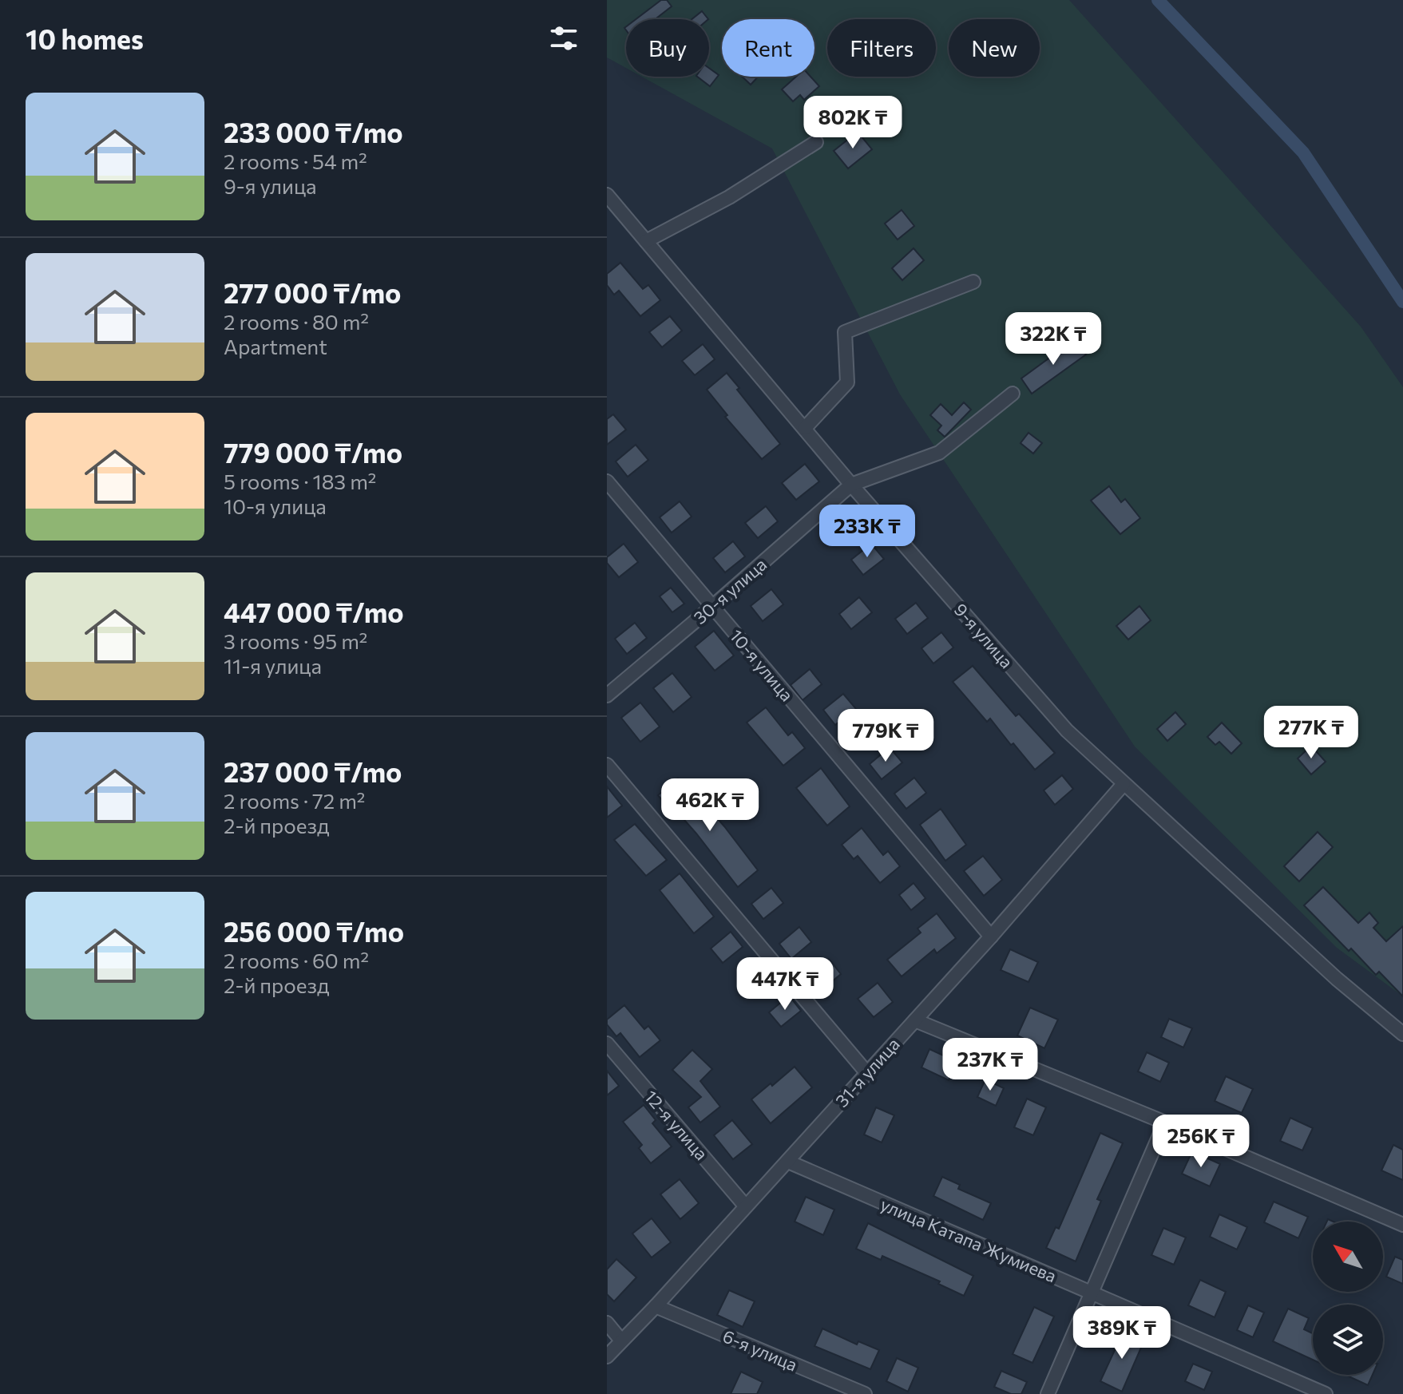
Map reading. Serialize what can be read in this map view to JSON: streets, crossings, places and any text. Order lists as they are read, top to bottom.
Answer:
{
  "streets": {
    "street": [
      "30-я улица",
      "9-я улица",
      "10-я улица",
      "31-я улица",
      "12-я улица",
      "улица Катапа Жумиева",
      "6-я улица"
    ]
  },
  "crossings": [
    ["30-я улица", "9-я улица"],
    ["30-я улица", "10-я улица"],
    ["9-я улица", "31-я улица"],
    ["10-я улица", "31-я улица"],
    ["31-я улица", "12-я улица"],
    ["31-я улица", "улица Катапа Жумиева"],
    ["31-я улица", "6-я улица"]
  ],
  "north": "top left",
  "page": {
    "heading": "10 homes",
    "chip": [
      "Buy",
      "Rent",
      "Filters",
      "New"
    ],
    "list": [
      {
        "name": "233 000 ₸/mo",
        "note": "2 rooms · 54 m² · 9-я улица"
      },
      {
        "name": "277 000 ₸/mo",
        "note": "2 rooms · 80 m² · Apartment"
      },
      {
        "name": "779 000 ₸/mo",
        "note": "5 rooms · 183 m² · 10-я улица"
      },
      {
        "name": "447 000 ₸/mo",
        "note": "3 rooms · 95 m² · 11-я улица"
      },
      {
        "name": "237 000 ₸/mo",
        "note": "2 rooms · 72 m² · 2-й проезд"
      },
      {
        "name": "256 000 ₸/mo",
        "note": "2 rooms · 60 m² · 2-й проезд"
      }
    ],
    "price": [
      "802K ₸",
      "322K ₸",
      "233K ₸",
      "277K ₸",
      "779K ₸",
      "462K ₸",
      "447K ₸",
      "237K ₸",
      "256K ₸",
      "389K ₸"
    ]
  }
}
